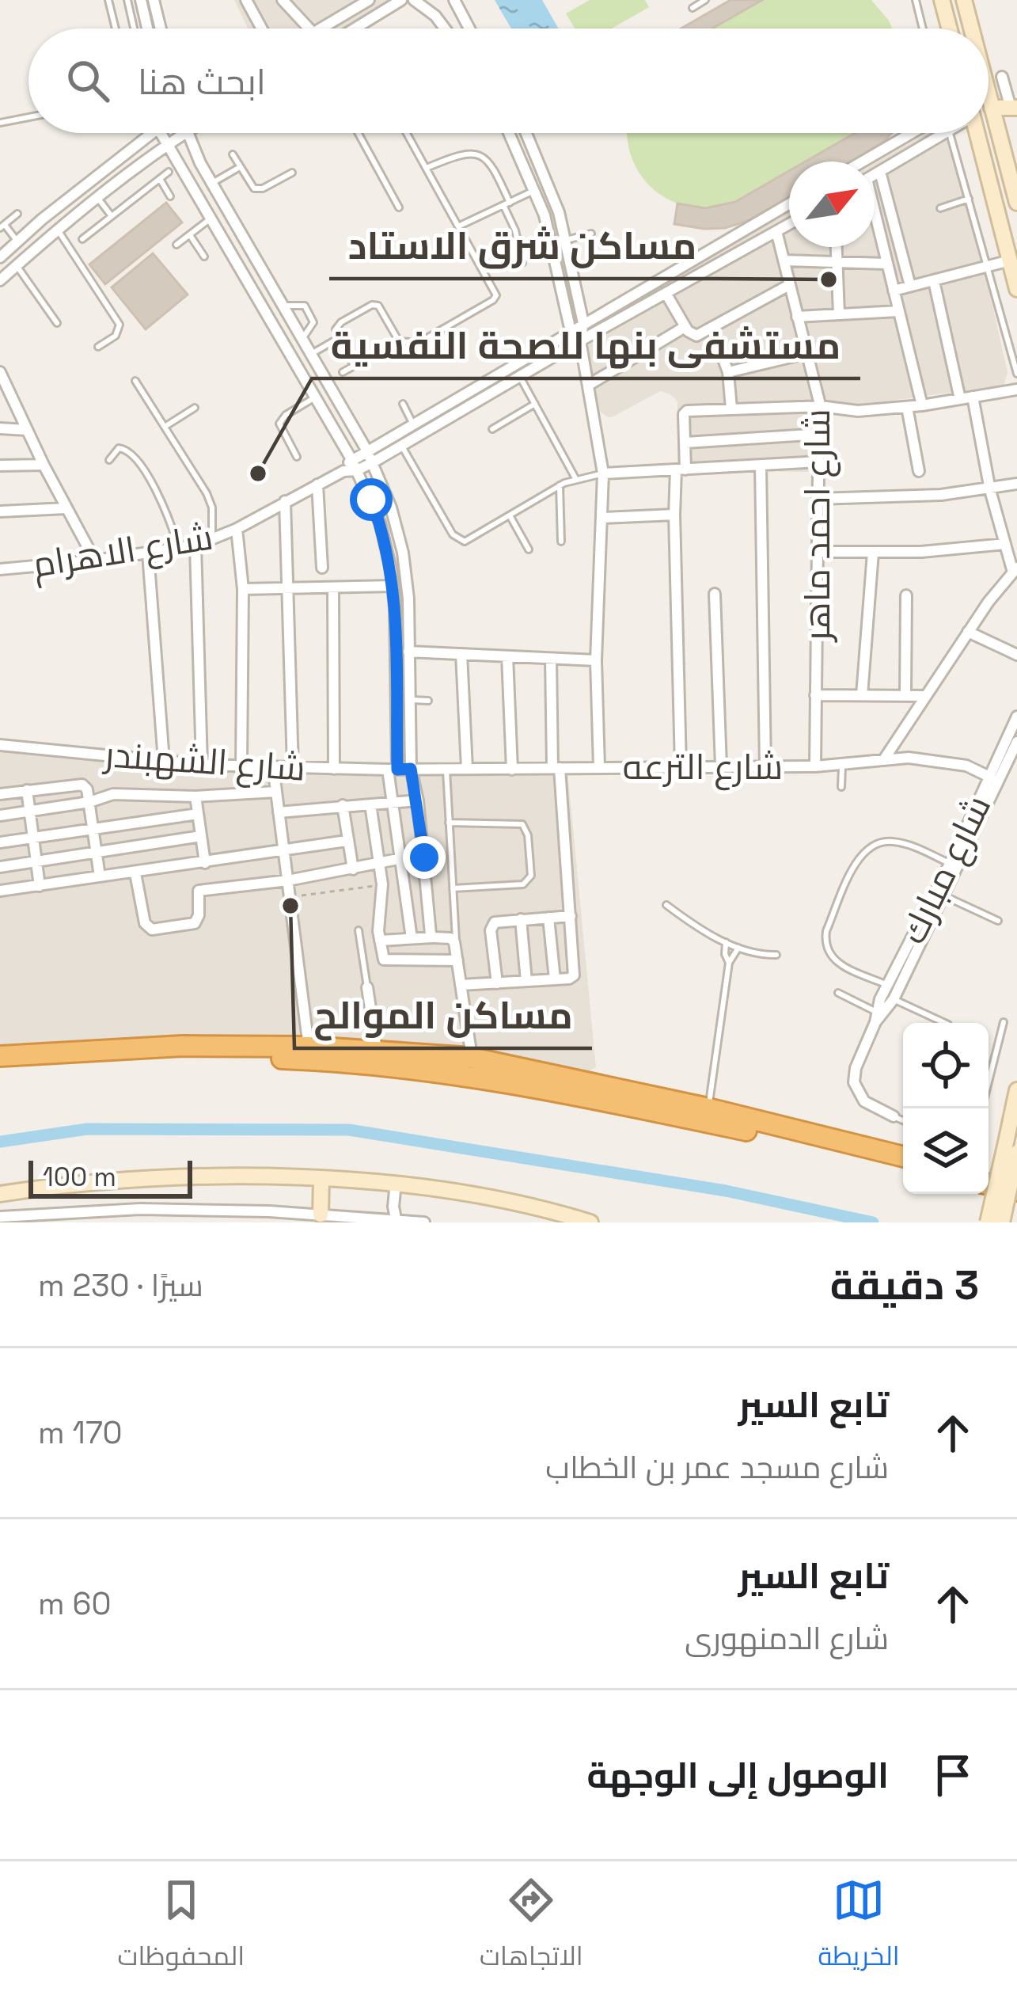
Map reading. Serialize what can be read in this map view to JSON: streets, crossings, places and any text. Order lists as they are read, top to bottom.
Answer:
{
  "streets": {
    "street": [
      "شارع احمد ماهر",
      "شارع الاهرام",
      "شارع الشهبندر",
      "شارع الترعه",
      "شارع مبارك"
    ]
  },
  "crossings": [
    ["شارع احمد ماهر", "شارع الترعه"],
    ["شارع الشهبندر", "شارع الترعه"],
    ["شارع الترعه", "شارع مبارك"]
  ],
  "places": ["مساكن شرق الاستاد", "مستشفى بنها للصحة النفسية", "مساكن الموالح"],
  "scale_bar": "100 m",
  "north": "top right",
  "page": {
    "search": "ابحث هنا",
    "scale": "100 m",
    "heading": ["3 دقيقة", "سيرًا · 230 m"],
    "list": [
      ["تابع السير", "شارع مسجد عمر بن الخطاب", "170 m"],
      ["تابع السير", "شارع الدمنهورى", "60 m"],
      "الوصول إلى الوجهة"
    ],
    "nav": ["الخريطة", "الاتجاهات", "المحفوظات"]
  }
}
